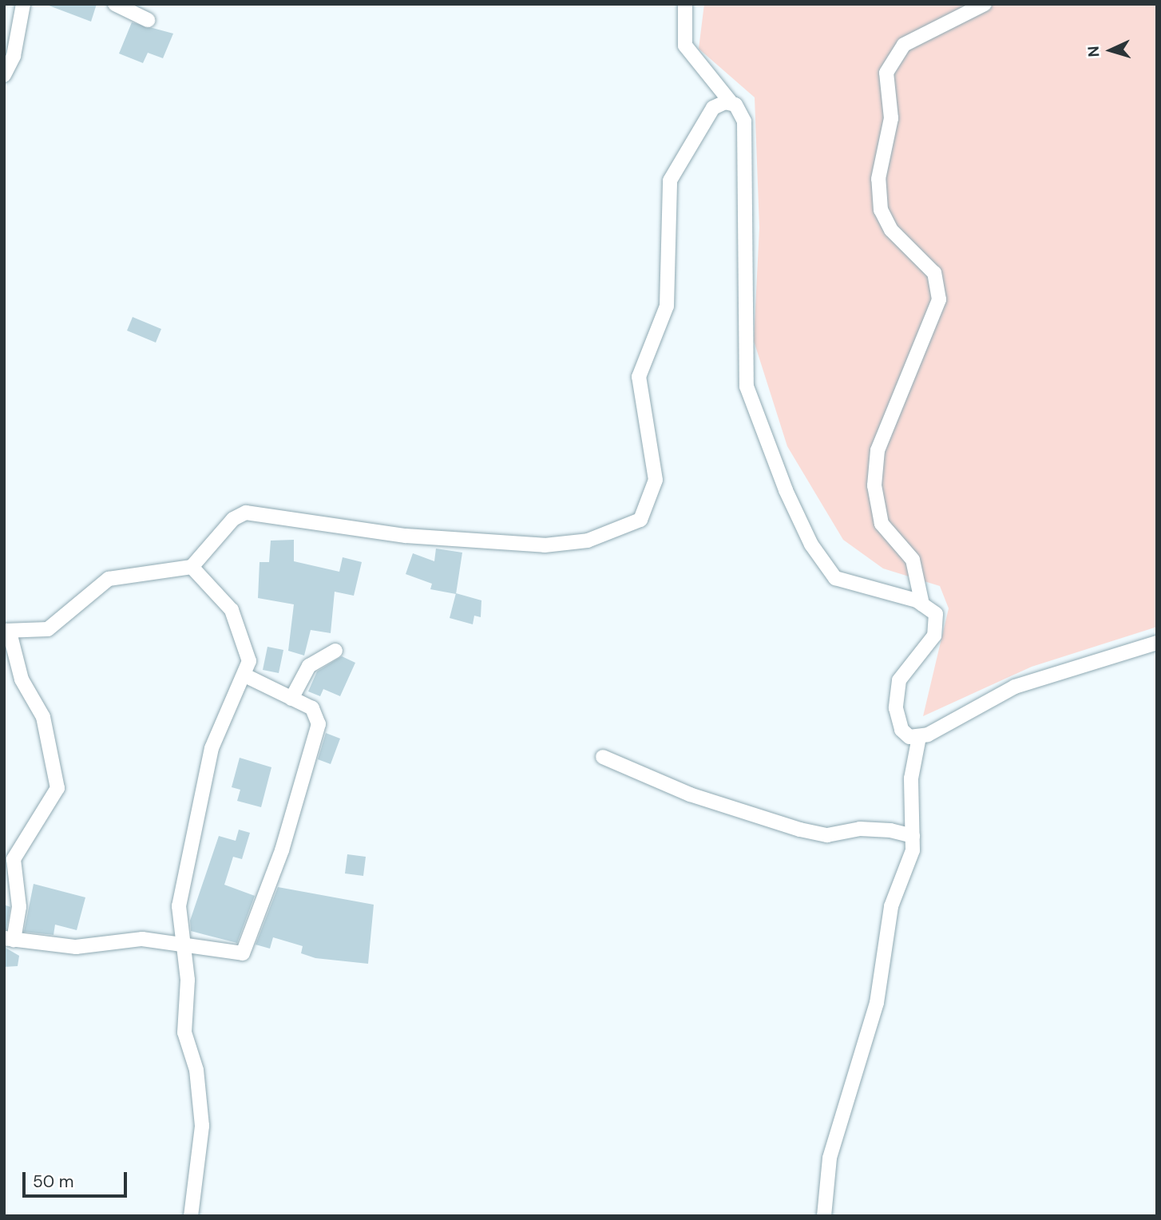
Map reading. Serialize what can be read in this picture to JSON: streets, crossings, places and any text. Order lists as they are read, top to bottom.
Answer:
{
  "scale_bar": "50 m",
  "north": "left"
}
